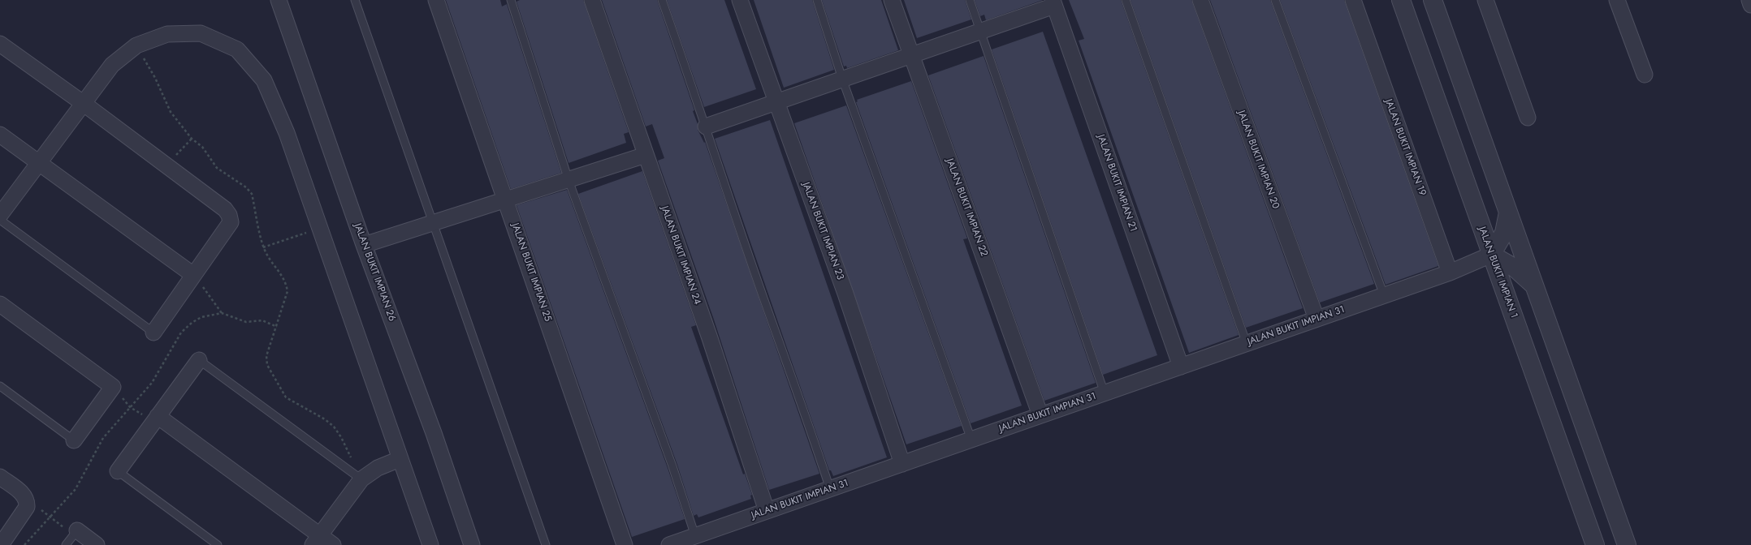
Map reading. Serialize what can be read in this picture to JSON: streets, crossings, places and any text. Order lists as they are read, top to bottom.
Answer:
{
  "streets": {
    "street": [
      "JALAN BUKIT IMPIAN 19",
      "JALAN BUKIT IMPIAN 20",
      "JALAN BUKIT IMPIAN 21",
      "JALAN BUKIT IMPIAN 22",
      "JALAN BUKIT IMPIAN 23",
      "JALAN BUKIT IMPIAN 24",
      "JALAN BUKIT IMPIAN 26",
      "JALAN BUKIT IMPIAN 25",
      "JALAN BUKIT IMPIAN 1",
      "JALAN BUKIT IMPIAN 31"
    ]
  },
  "crossings": [
    ["JALAN BUKIT IMPIAN 19", "JALAN BUKIT IMPIAN 31"],
    ["JALAN BUKIT IMPIAN 20", "JALAN BUKIT IMPIAN 31"],
    ["JALAN BUKIT IMPIAN 21", "JALAN BUKIT IMPIAN 31"],
    ["JALAN BUKIT IMPIAN 22", "JALAN BUKIT IMPIAN 31"],
    ["JALAN BUKIT IMPIAN 23", "JALAN BUKIT IMPIAN 31"],
    ["JALAN BUKIT IMPIAN 24", "JALAN BUKIT IMPIAN 31"]
  ]
}
